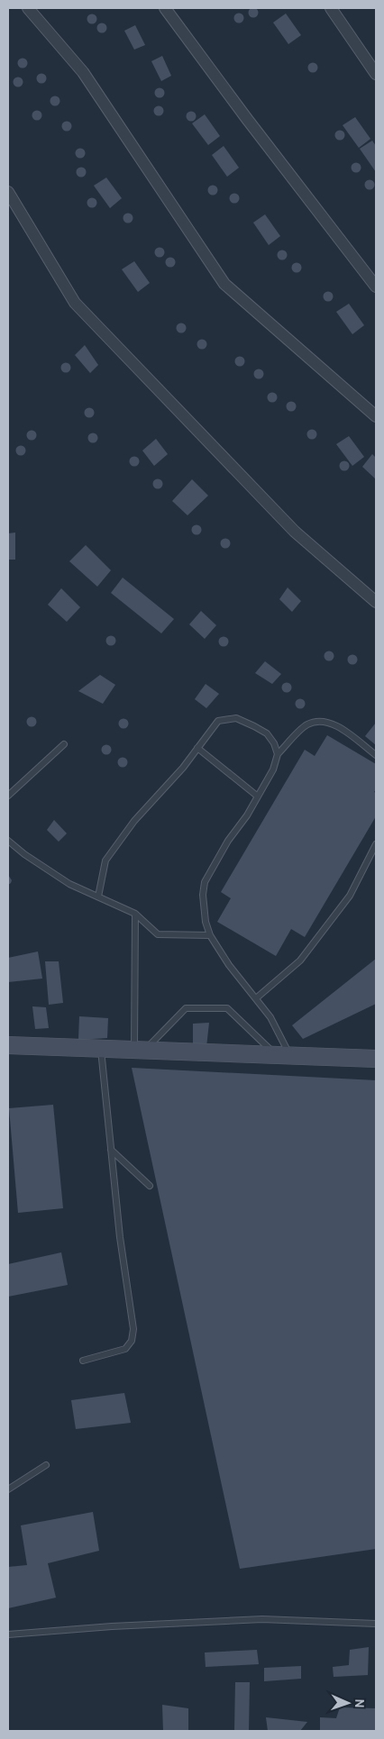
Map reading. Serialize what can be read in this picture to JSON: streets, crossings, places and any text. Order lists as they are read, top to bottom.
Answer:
{
  "north": "right"
}
